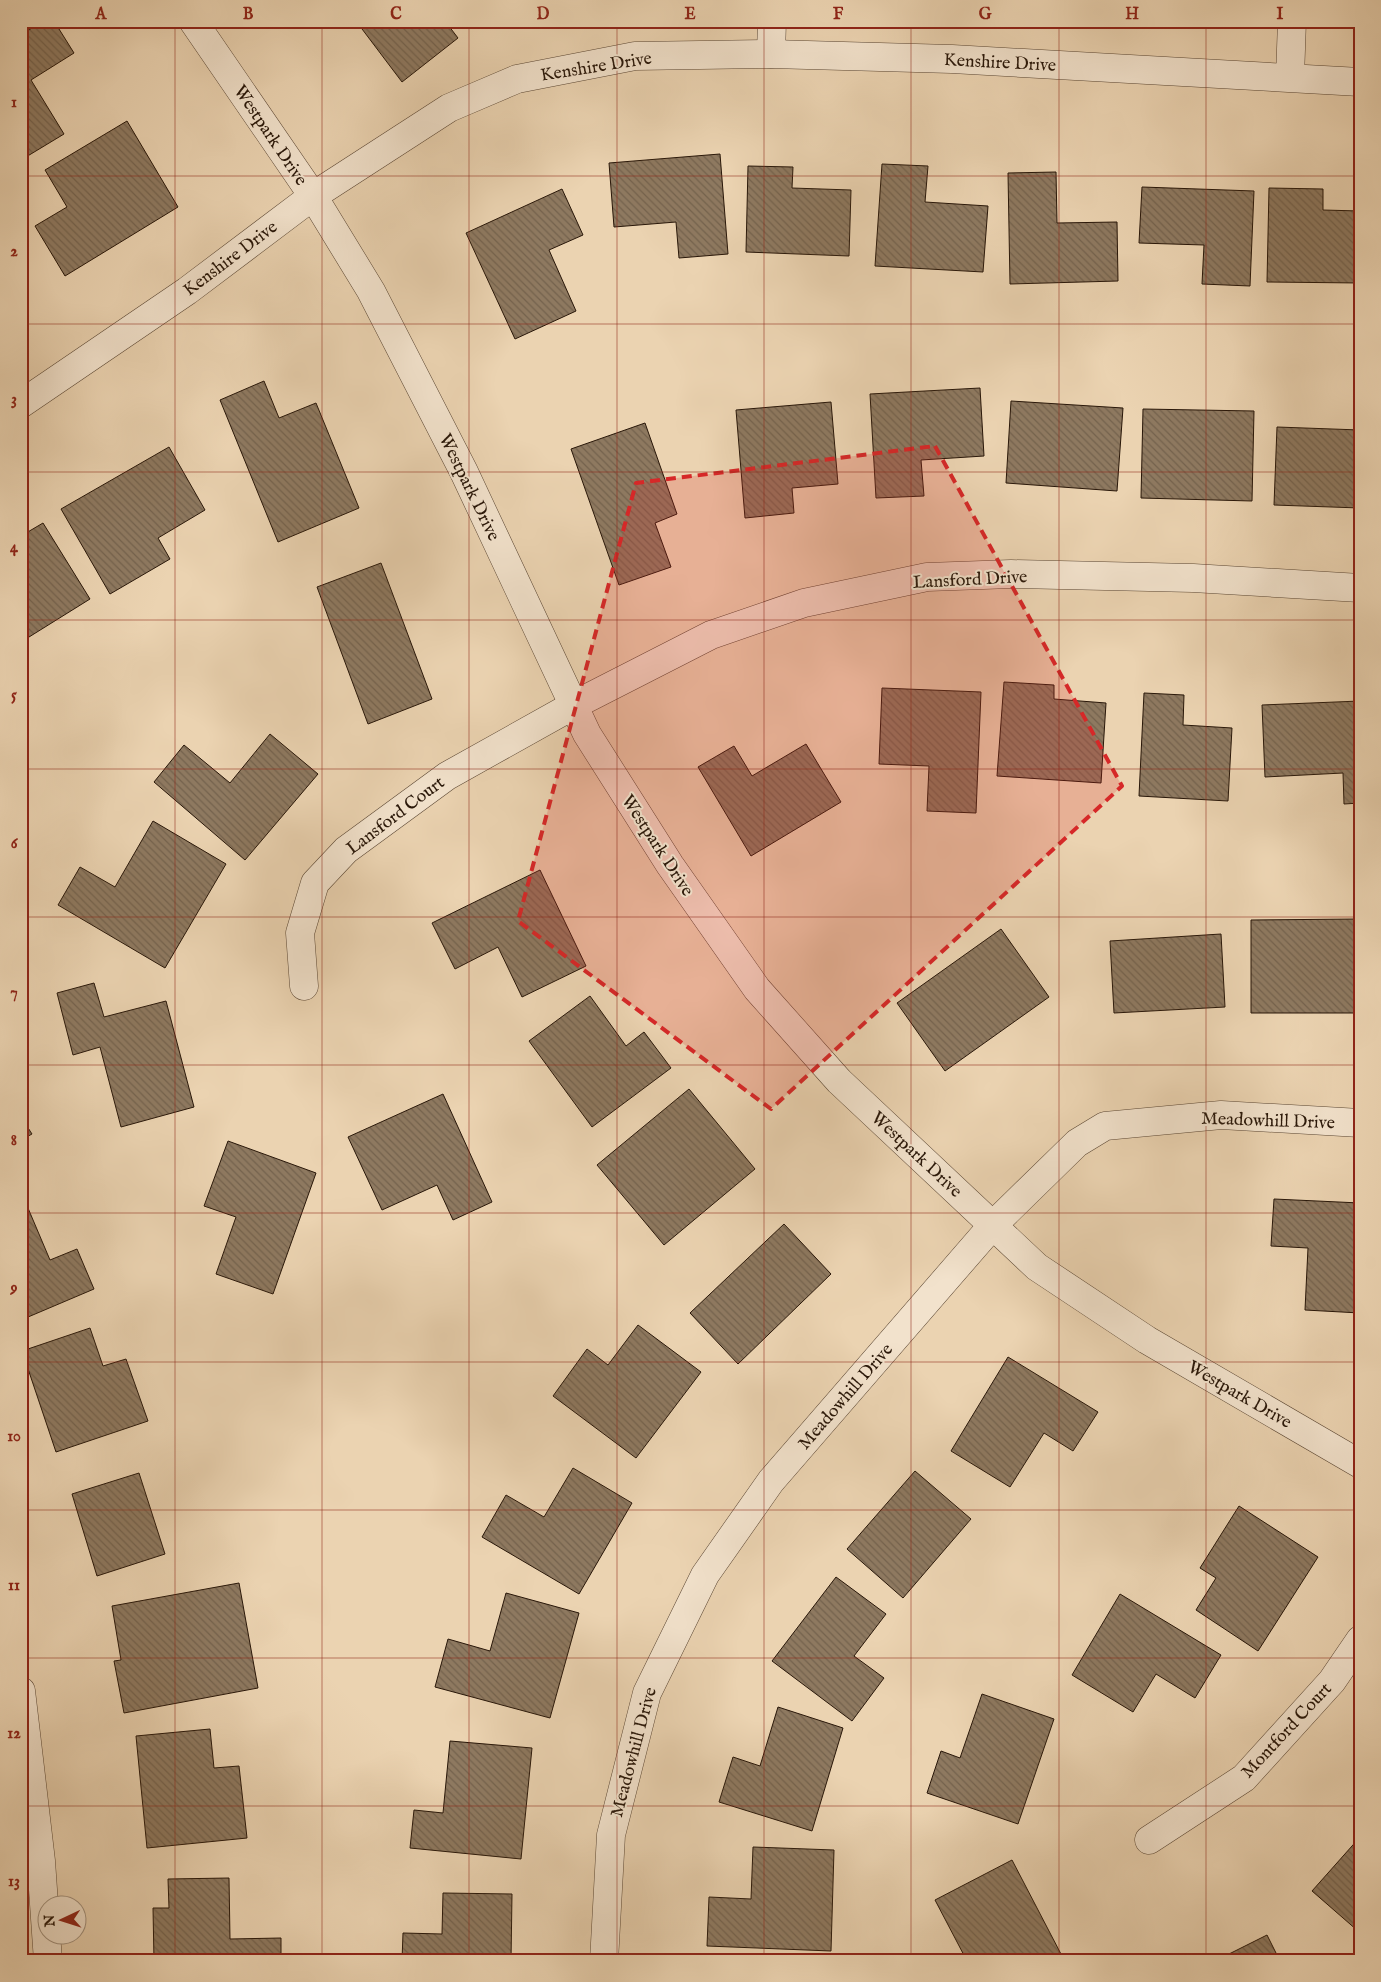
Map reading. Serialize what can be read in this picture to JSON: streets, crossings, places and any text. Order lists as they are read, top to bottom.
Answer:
{
  "streets": {
    "street": [
      "Kenshire Drive",
      "Westpark Drive",
      "Lansford Drive",
      "Lansford Court",
      "Meadowhill Drive",
      "Montford Court"
    ]
  },
  "crossings": [
    ["Kenshire Drive", "Westpark Drive"],
    ["Westpark Drive", "Lansford Drive"],
    ["Westpark Drive", "Lansford Court"],
    ["Westpark Drive", "Meadowhill Drive"],
    ["Lansford Drive", "Lansford Court"]
  ],
  "north": "left",
  "grid": {
    "columns": [
      "A",
      "B",
      "C",
      "D",
      "E",
      "F",
      "G",
      "H",
      "I"
    ],
    "rows": [
      "1",
      "2",
      "3",
      "4",
      "5",
      "6",
      "7",
      "8",
      "9",
      "10",
      "11",
      "12",
      "13"
    ]
  }
}
